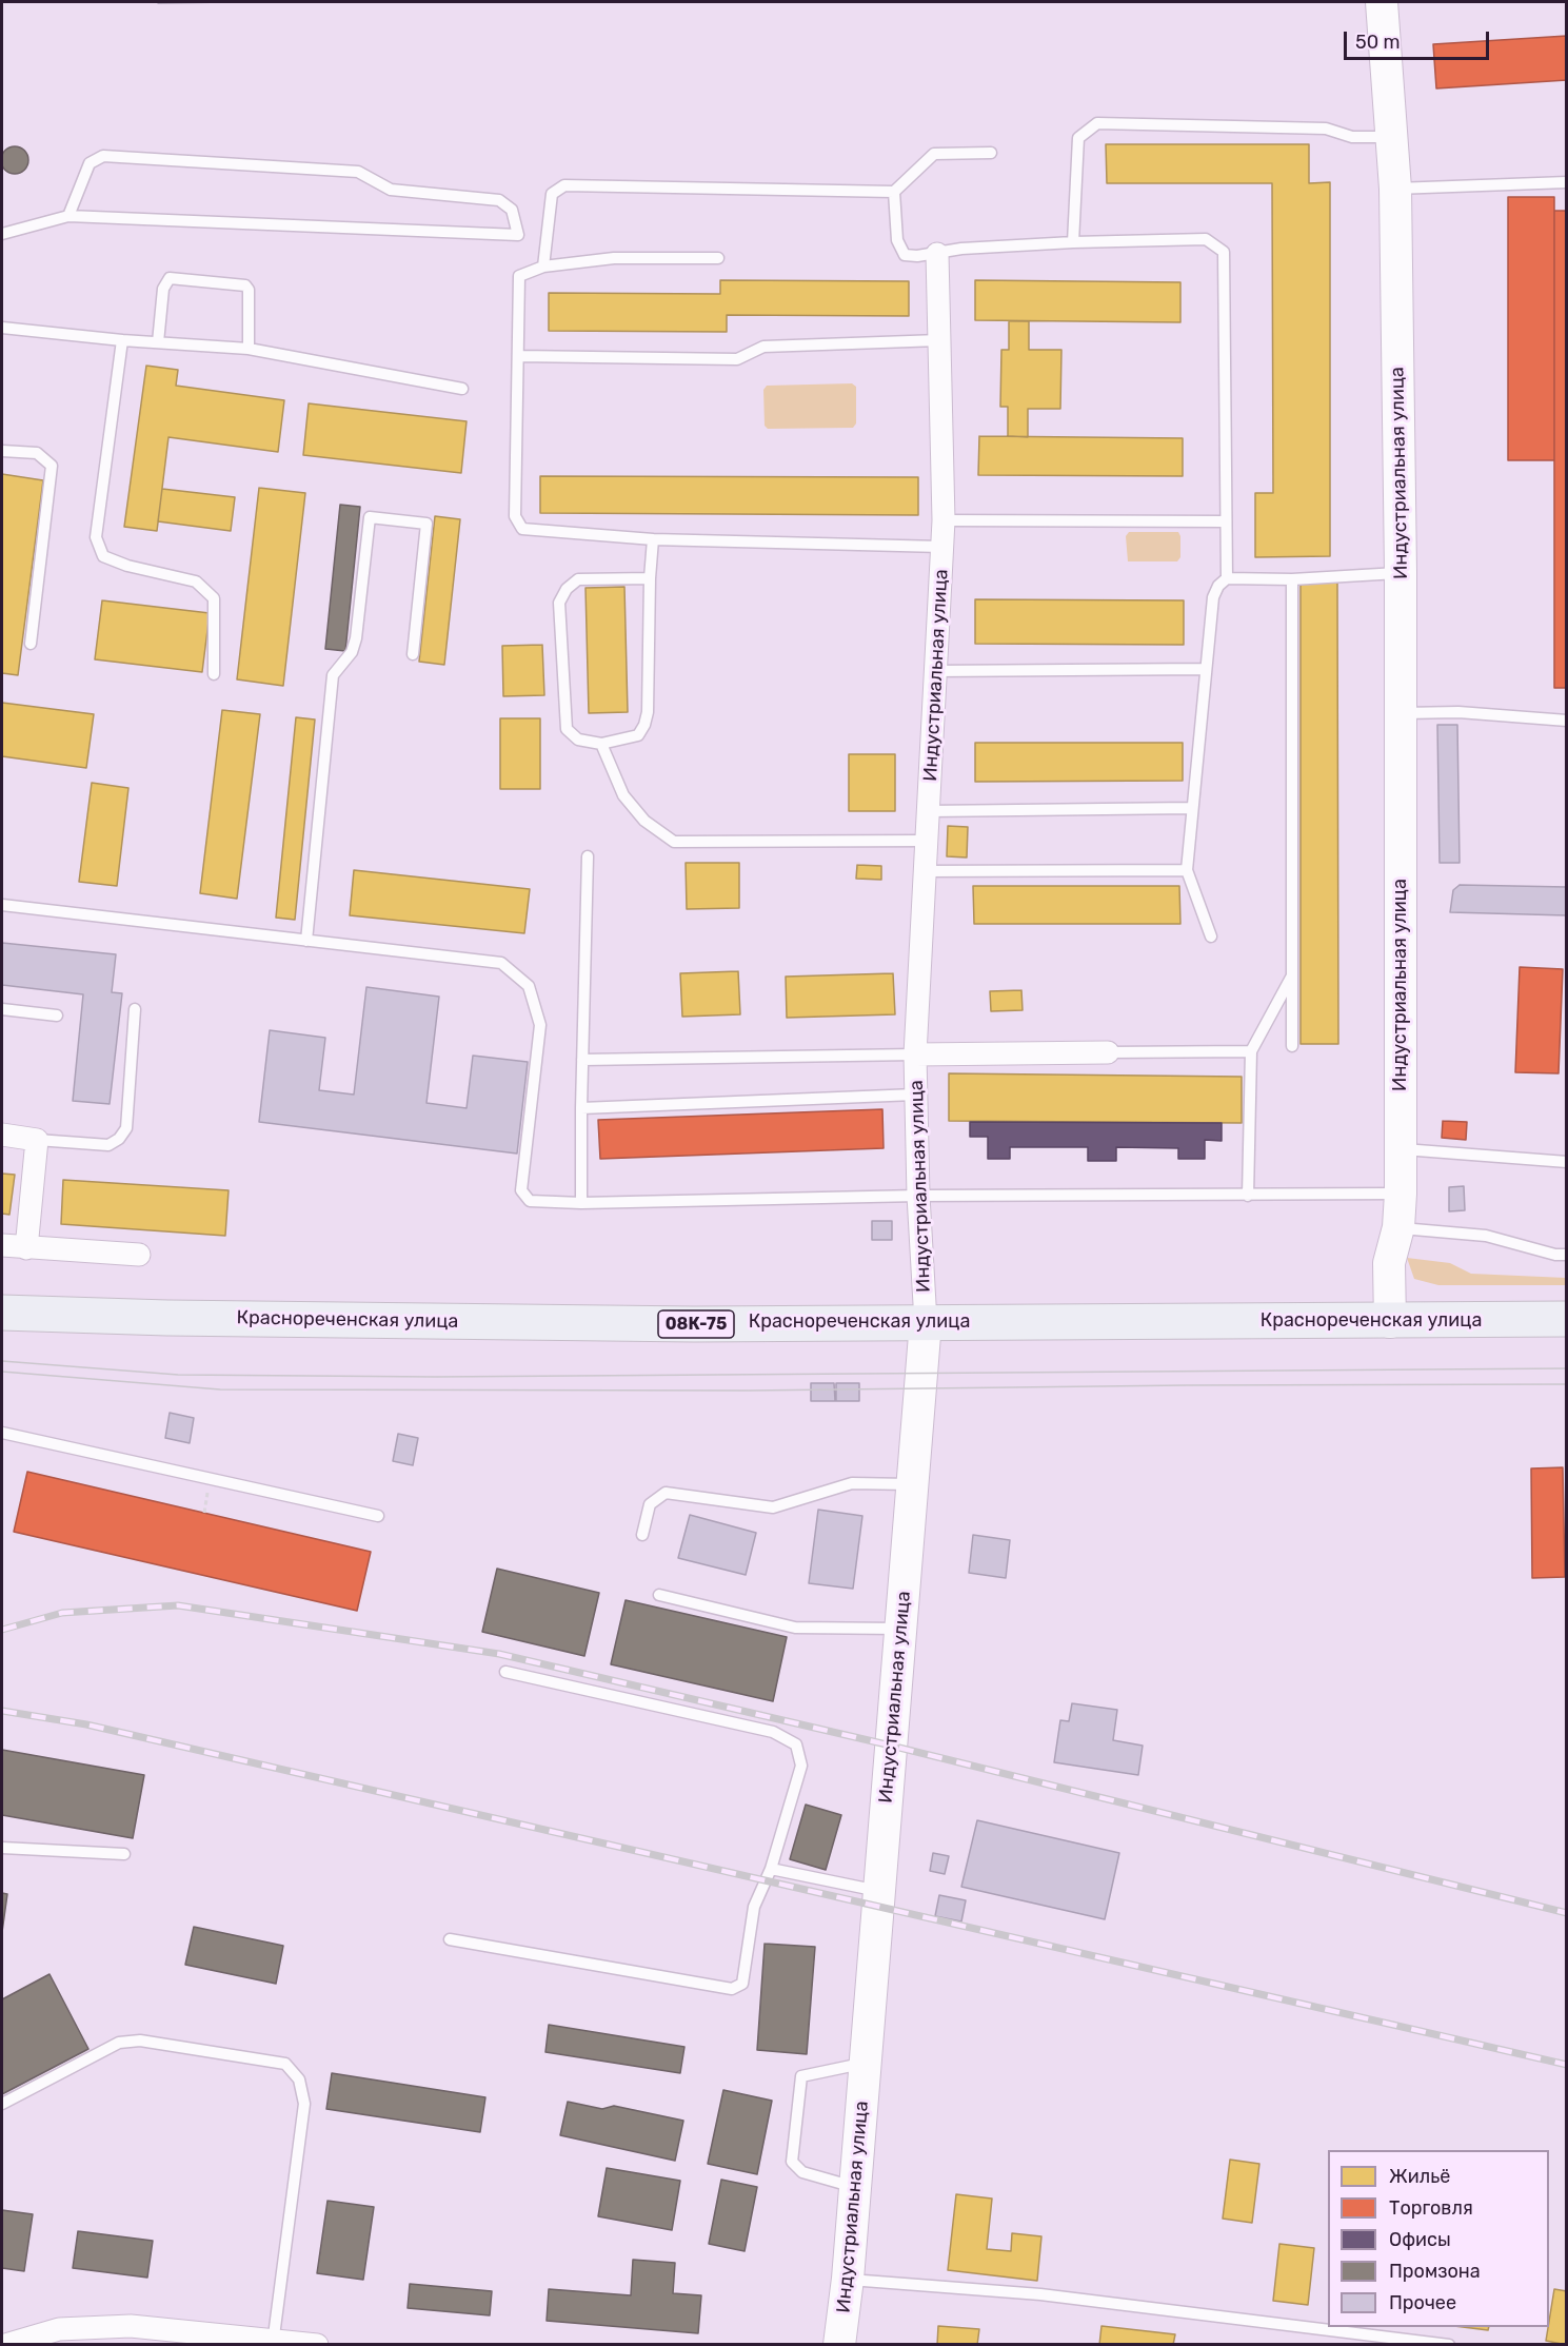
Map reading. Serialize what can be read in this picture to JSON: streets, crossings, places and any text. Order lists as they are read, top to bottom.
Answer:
{
  "streets": {
    "main road": ["Индустриальная улица", "Краснореченская улица", "08К-75"]
  },
  "crossings": [
    ["Индустриальная улица", "Краснореченская улица"]
  ],
  "legend": [
    "Жильё",
    "Торговля",
    "Офисы",
    "Промзона",
    "Прочее"
  ],
  "scale_bar": "50 m"
}
